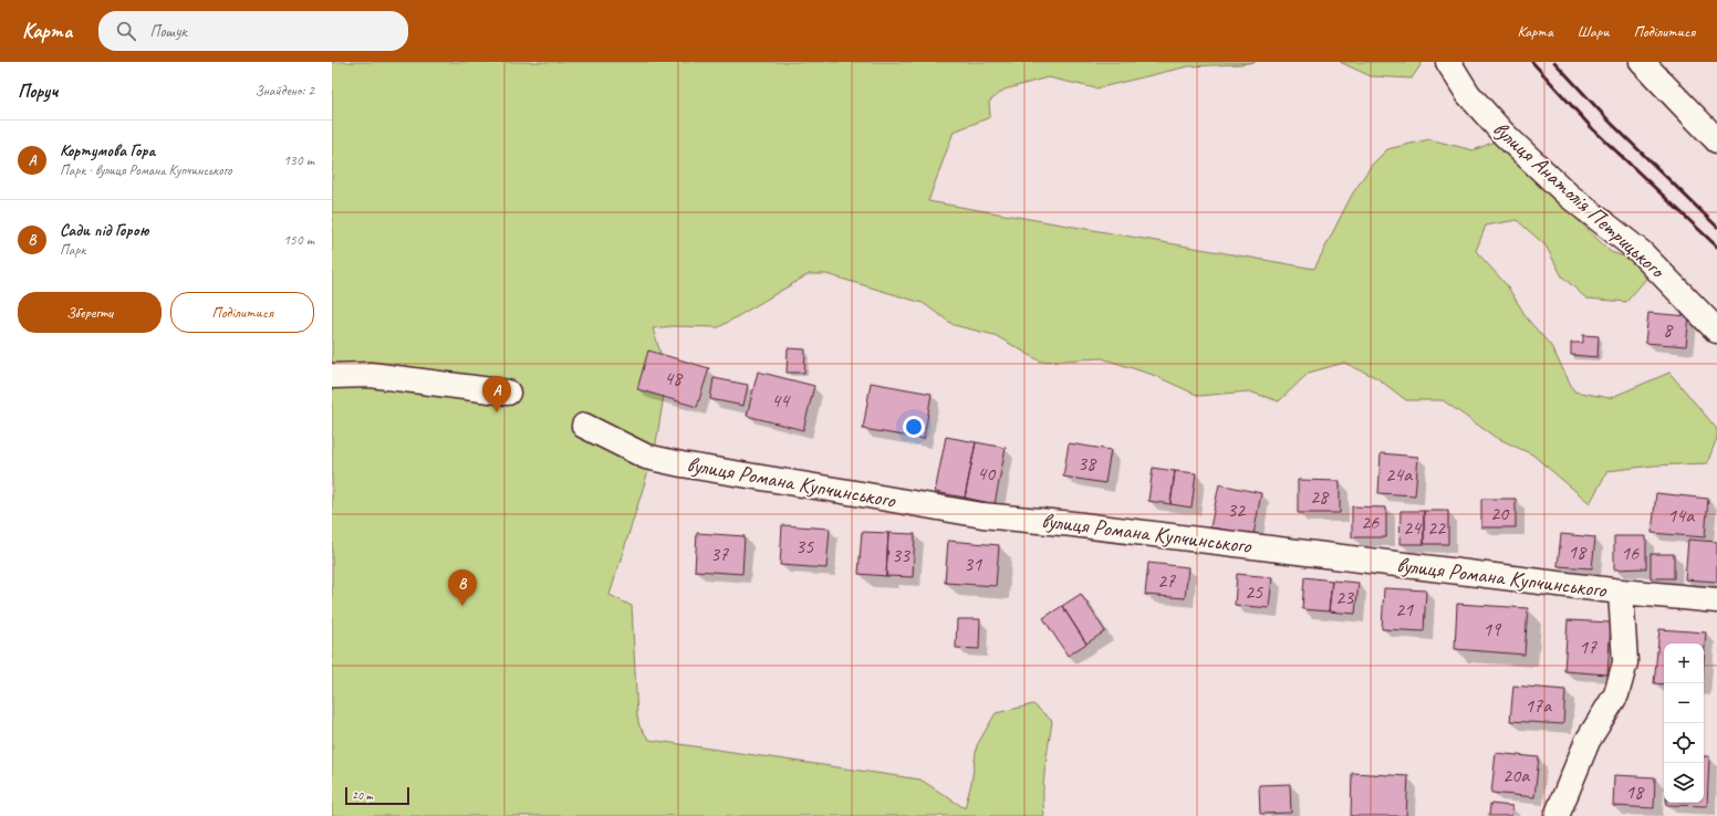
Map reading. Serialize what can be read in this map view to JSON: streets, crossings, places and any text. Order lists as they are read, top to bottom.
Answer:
{
  "streets": {
    "street": ["вулиця Анатолія Петрицького", "вулиця Романа Купчинського"]
  },
  "house_numbers": [
    "8",
    "48",
    "44",
    "38",
    "40",
    "24а",
    "28",
    "32",
    "20",
    "14а",
    "26",
    "24",
    "22",
    "35",
    "18",
    "16",
    "37",
    "33",
    "31",
    "27",
    "25",
    "23",
    "21",
    "19",
    "17",
    "17а",
    "20а",
    "18"
  ],
  "scale_bar": "20 m",
  "page": {
    "header": "Карта",
    "search": "Пошук",
    "nav": ["Карта", "Шари", "Поділитися"],
    "heading": ["Поруч", "Знайдено: 2"],
    "list": [
      {
        "mark": "A",
        "name": "Кортумова Гора",
        "note": "Парк · вулиця Романа Купчинського",
        "value": "130 m"
      },
      {
        "mark": "B",
        "name": "Сади під Горою",
        "note": "Парк",
        "value": "150 m"
      }
    ],
    "buttons": ["Зберегти", "Поділитися"],
    "pins": ["A", "B"],
    "map_buttons": ["+", "−"],
    "scale": "20 m"
  }
}
